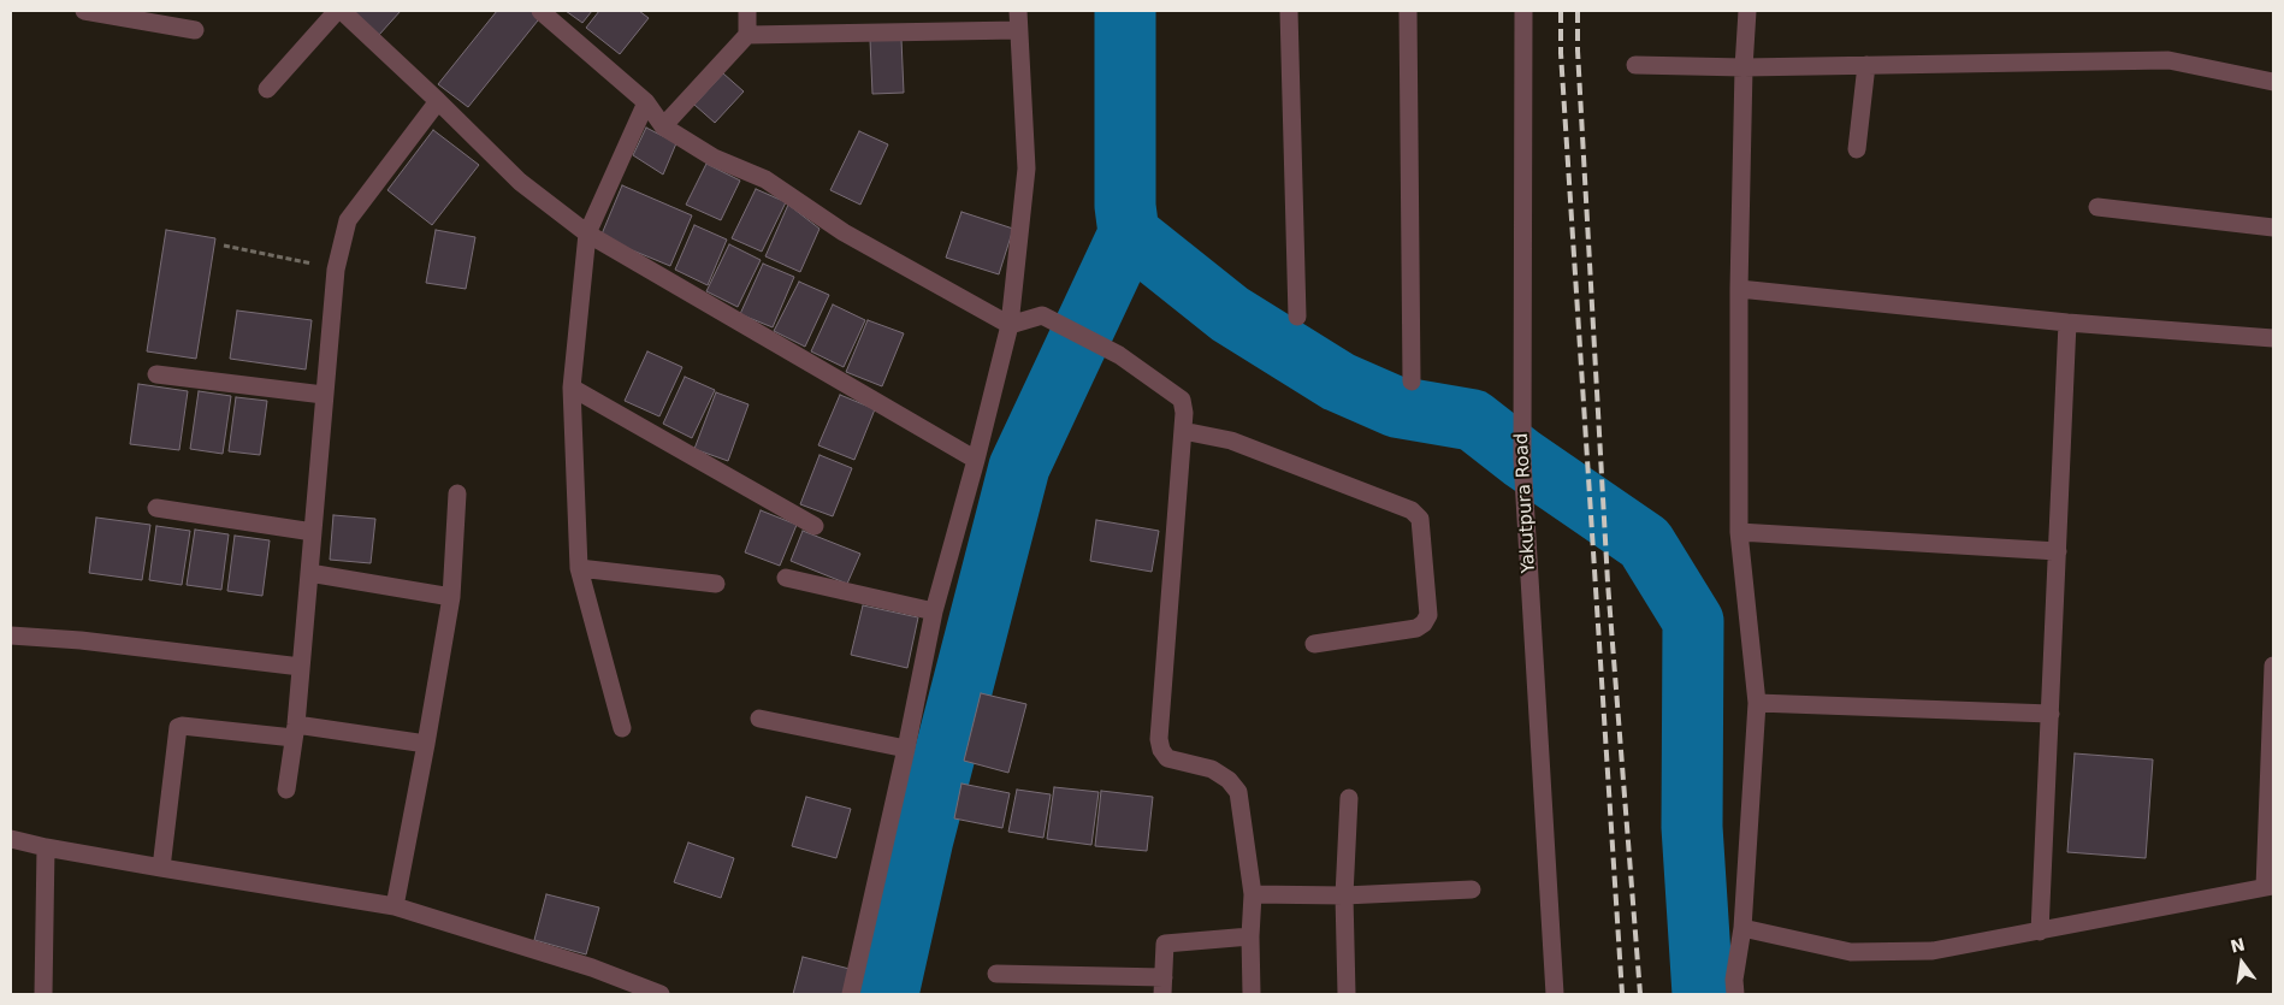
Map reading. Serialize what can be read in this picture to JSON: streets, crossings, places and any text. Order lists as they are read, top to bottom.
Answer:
{
  "streets": {
    "street": ["Yakutpura Road"]
  },
  "north": "top"
}
